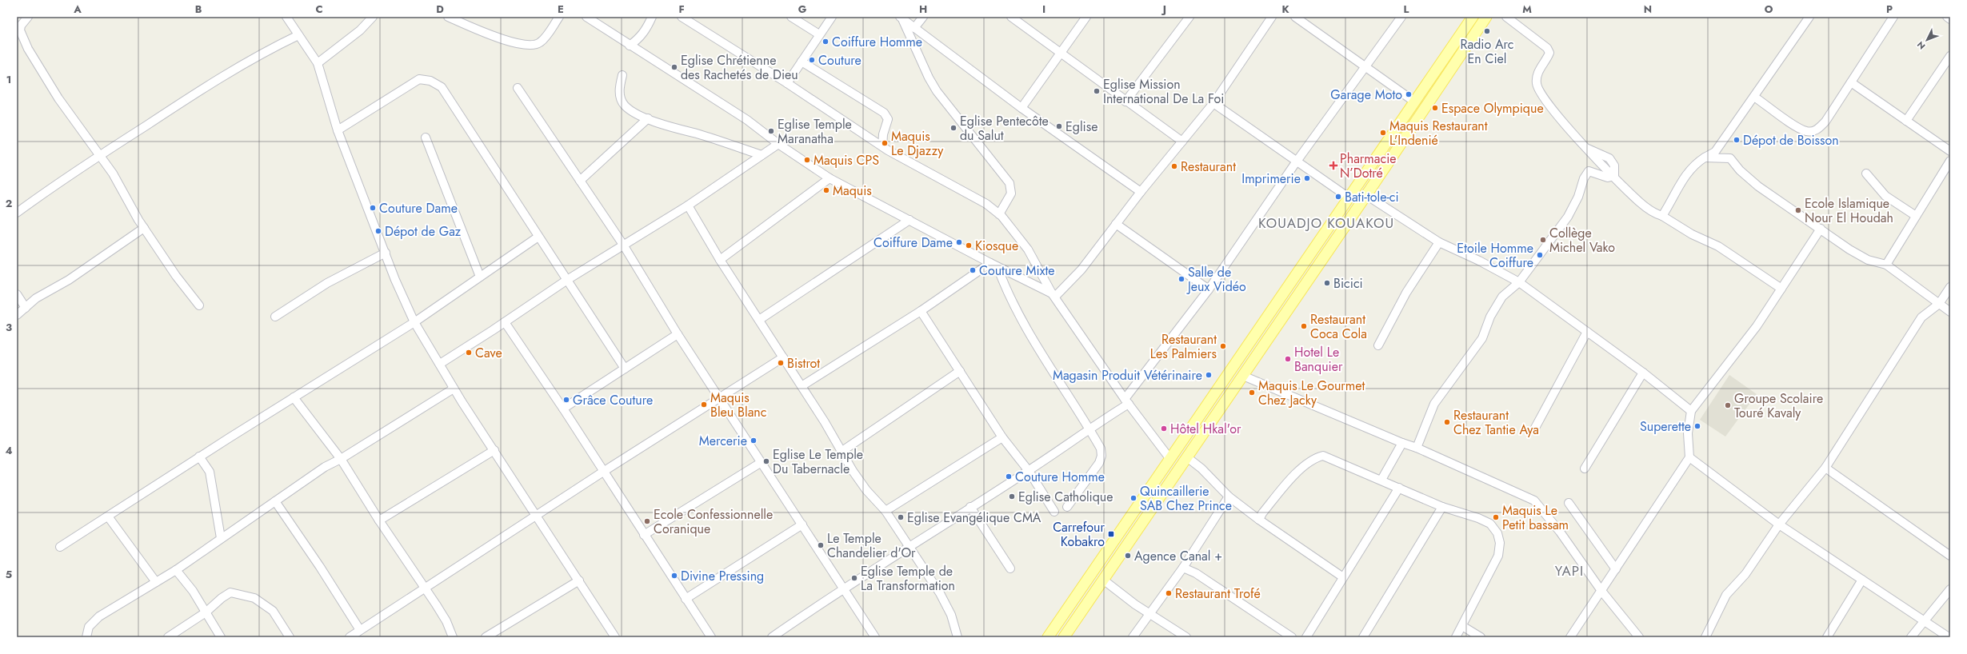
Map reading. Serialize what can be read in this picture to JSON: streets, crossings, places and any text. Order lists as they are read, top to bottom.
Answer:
{
  "districts": ["KOUADJO KOUAKOU", "YAPI"],
  "places": {
    "other": [
      "Radio Arc En Ciel",
      "Coiffure Homme",
      "Couture",
      "Eglise Chrétienne des Rachetés de Dieu",
      "Eglise Mission International De La Foi",
      "Garage Moto",
      "Espace Olympique",
      "Eglise",
      "Eglise Pentecôte du Salut",
      "Eglise Temple Maranatha",
      "Maquis Restaurant L'Indenié",
      "Dépot de Boisson",
      "Maquis Le Djazzy",
      "Maquis CPS",
      "Restaurant",
      "Imprimerie",
      "Maquis",
      "Bati-tole-ci",
      "Couture Dame",
      "Ecole Islamique Nour El Houdah",
      "Dépot de Gaz",
      "Collège Michel Vako",
      "Coiffure Dame",
      "Kiosque",
      "Etoile Homme Coiffure",
      "Couture Mixte",
      "Salle de Jeux Vidéo",
      "Bicici",
      "Restaurant Coca Cola",
      "Restaurant Les Palmiers",
      "Cave",
      "Hotel Le Banquier",
      "Bistrot",
      "Magasin Produit Vétérinaire",
      "Maquis Le Gourmet Chez Jacky",
      "Grâce Couture",
      "Maquis Bleu Blanc",
      "Groupe Scolaire Touré Kavaly",
      "Restaurant Chez Tantie Aya",
      "Superette",
      "Hôtel Hkal'or",
      "Mercerie",
      "Eglise Le Temple Du Tabernacle",
      "Couture Homme",
      "Eglise Catholique",
      "Quincaillerie SAB Chez Prince",
      "Eglise Evangélique CMA",
      "Maquis Le Petit bassam",
      "Ecole Confessionnelle Coranique",
      "Le Temple Chandelier d'Or",
      "Agence Canal +",
      "Divine Pressing",
      "Eglise Temple de La Transformation",
      "Restaurant Trofé"
    ],
    "health": ["Pharmacie N’Dotré"],
    "transit": ["Carrefour Kobakro"]
  },
  "north": "bottom left",
  "grid": {
    "columns": [
      "A",
      "B",
      "C",
      "D",
      "E",
      "F",
      "G",
      "H",
      "I",
      "J",
      "K",
      "L",
      "M",
      "N",
      "O",
      "P"
    ],
    "rows": [
      "1",
      "2",
      "3",
      "4",
      "5"
    ]
  }
}
